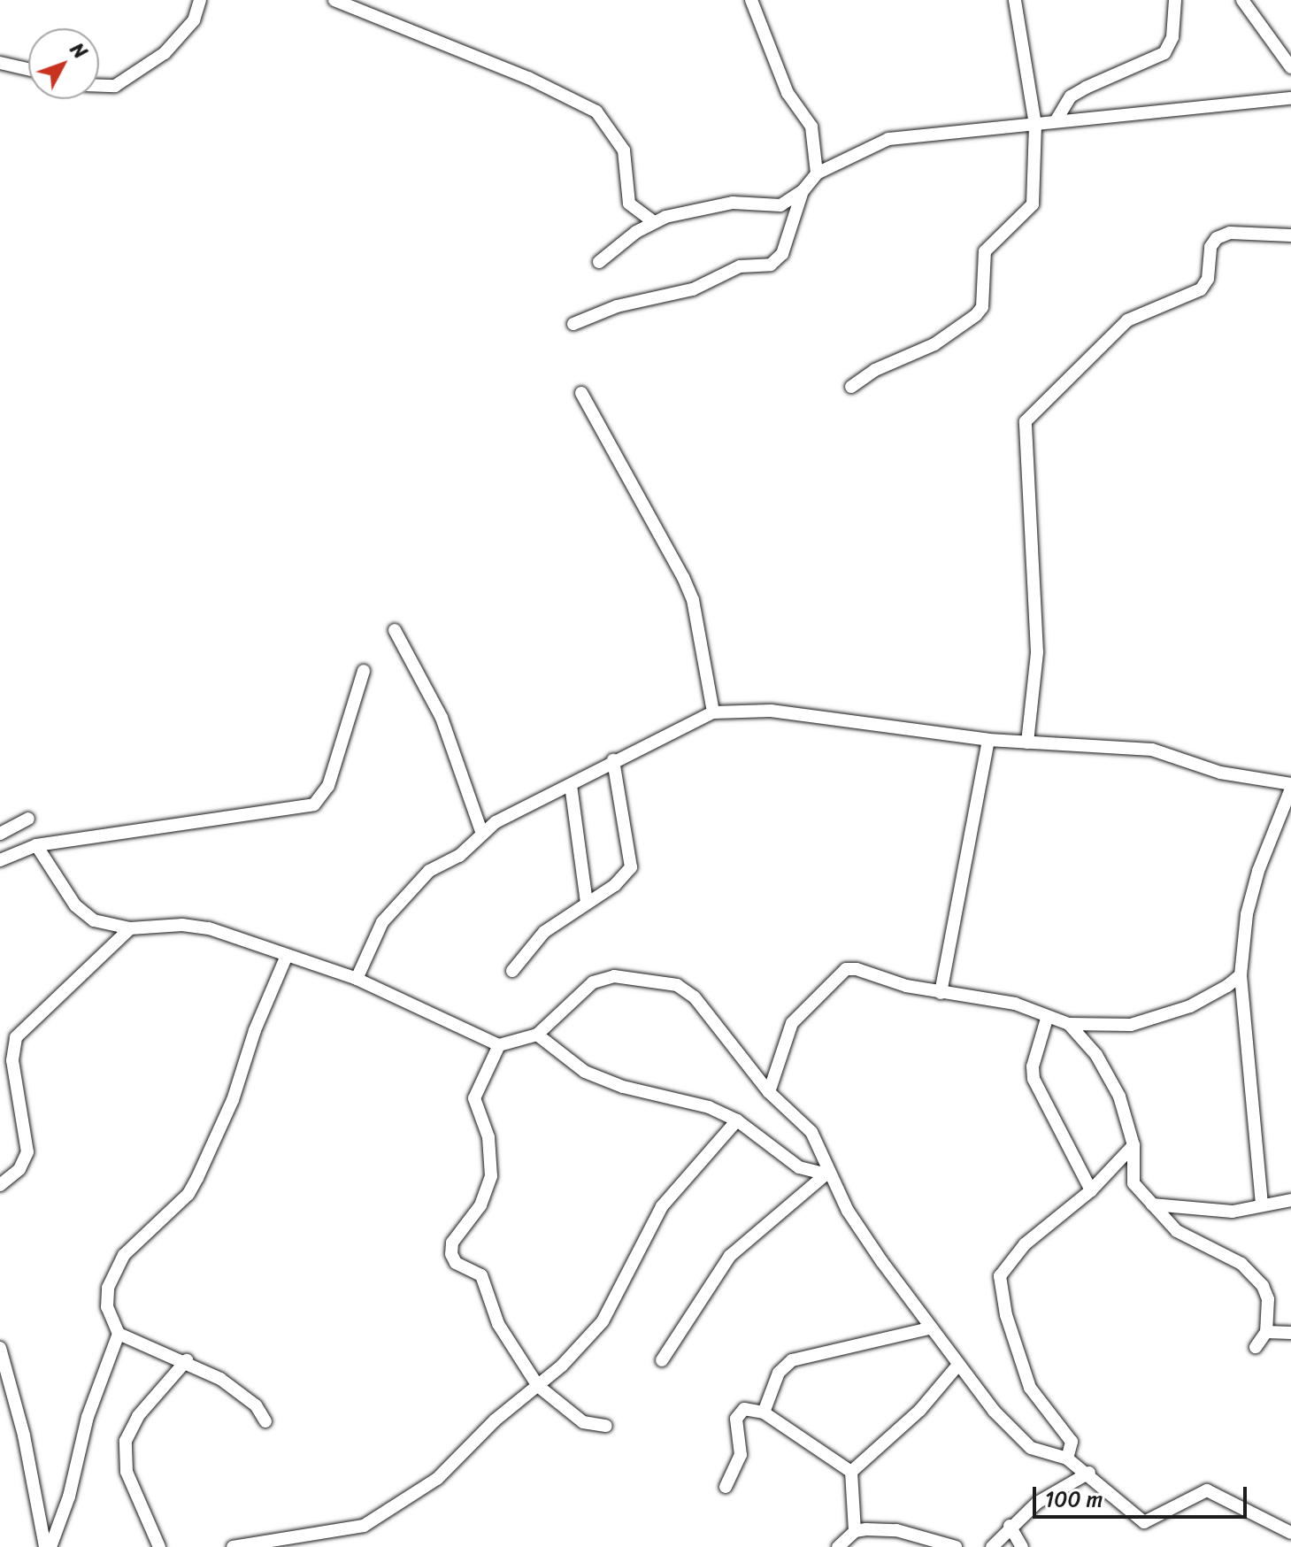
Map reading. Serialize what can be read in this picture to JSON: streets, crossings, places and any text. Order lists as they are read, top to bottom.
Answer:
{
  "scale_bar": "100 m",
  "north": "top right"
}
